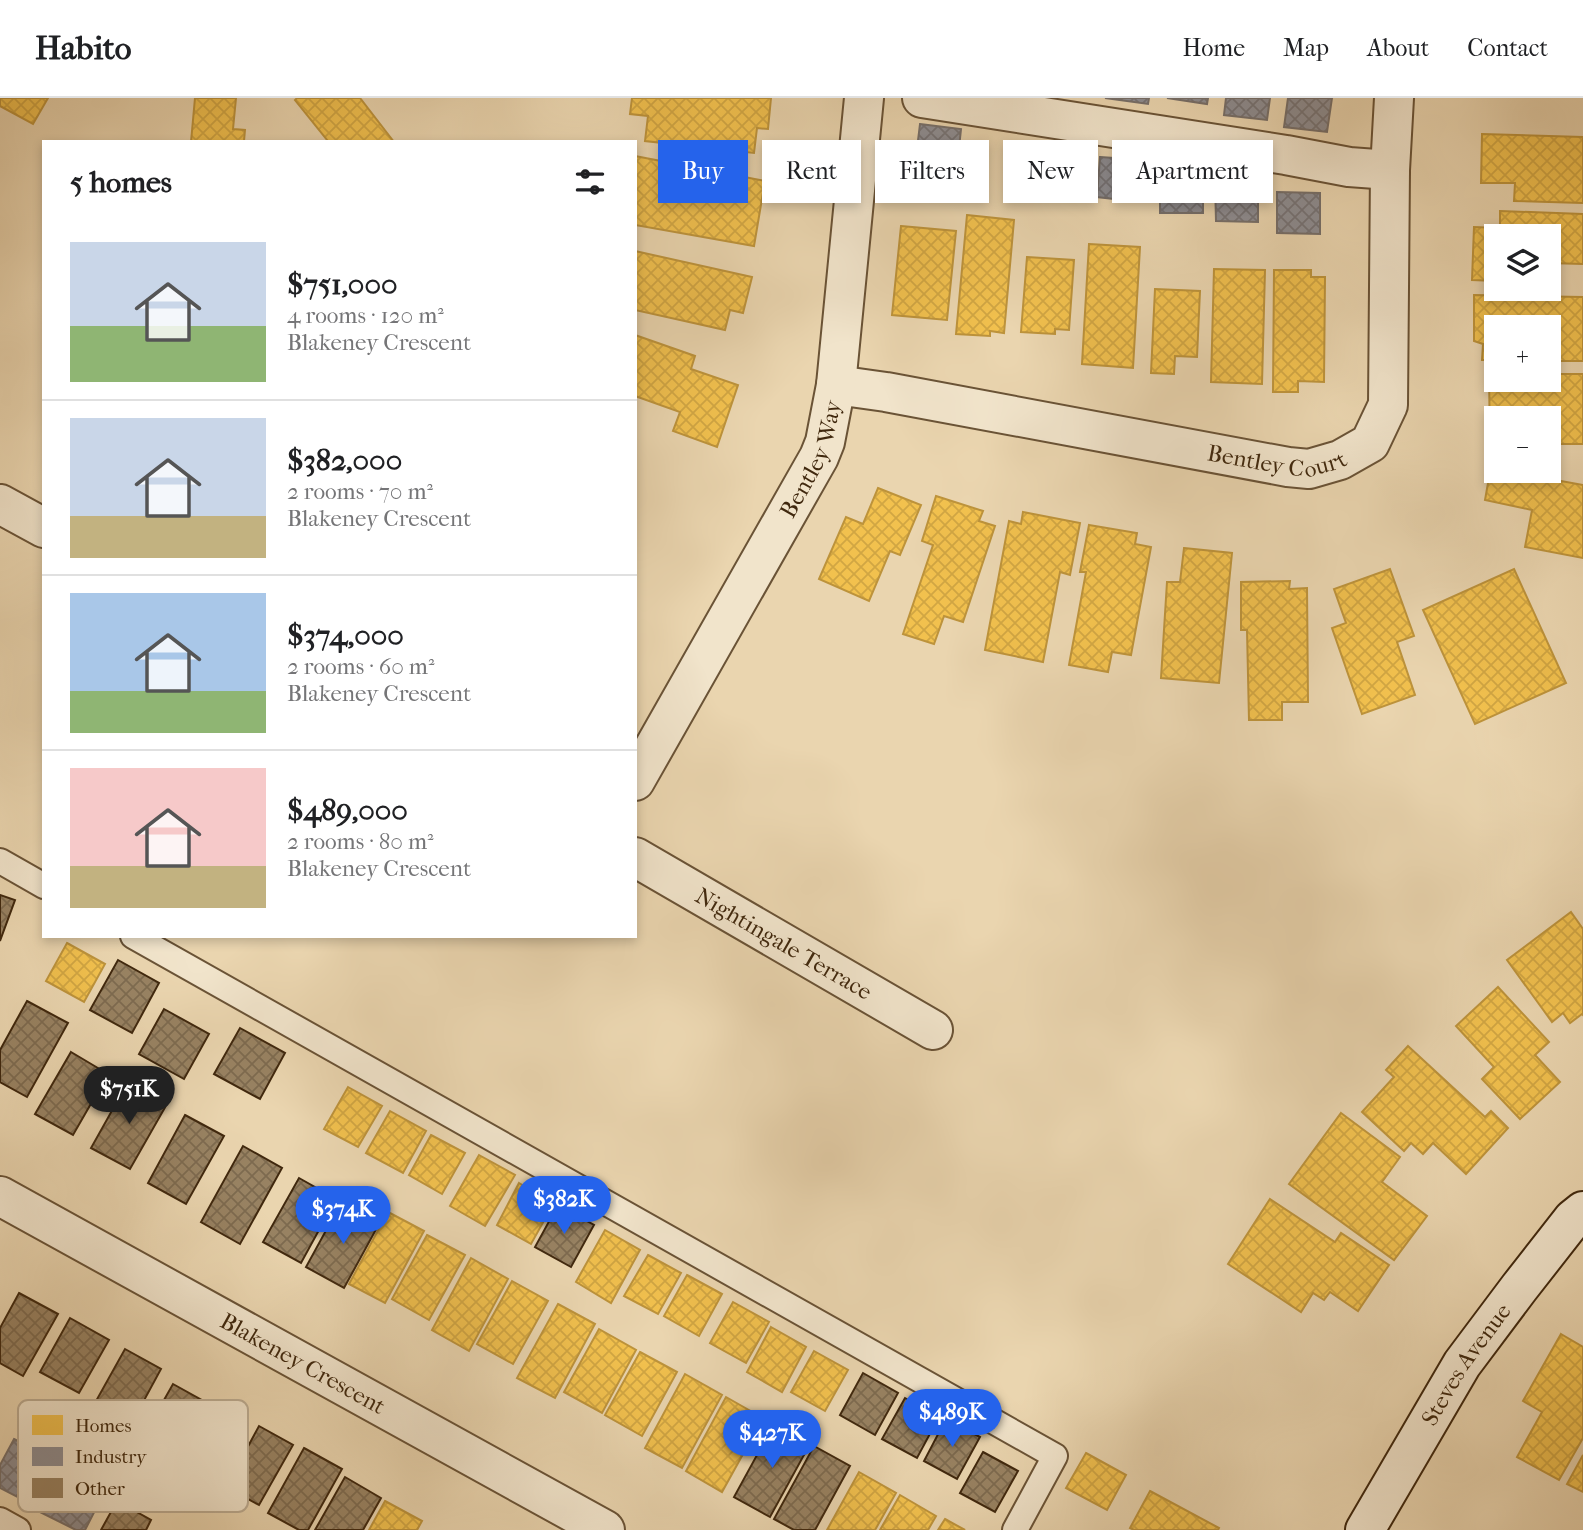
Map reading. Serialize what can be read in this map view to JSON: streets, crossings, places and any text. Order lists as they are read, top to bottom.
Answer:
{
  "streets": {
    "street": [
      "Bentley Court",
      "Bentley Way",
      "Nightingale Terrace",
      "Blakeney Crescent",
      "Steves Avenue"
    ]
  },
  "crossings": [
    ["Bentley Court", "Bentley Way"]
  ],
  "legend": ["Homes", "Industry", "Other"],
  "page": {
    "header": "Habito",
    "nav": [
      "Home",
      "Map",
      "About",
      "Contact"
    ],
    "chip": [
      "Buy",
      "Rent",
      "Filters",
      "New",
      "Apartment"
    ],
    "heading": "5 homes",
    "map_buttons": ["+", "−"],
    "list": [
      {
        "name": "$751,000",
        "note": "4 rooms · 120 m² · Blakeney Crescent"
      },
      {
        "name": "$382,000",
        "note": "2 rooms · 70 m² · Blakeney Crescent"
      },
      {
        "name": "$374,000",
        "note": "2 rooms · 60 m² · Blakeney Crescent"
      },
      {
        "name": "$489,000",
        "note": "2 rooms · 80 m² · Blakeney Crescent"
      }
    ],
    "price": [
      "$751K",
      "$382K",
      "$374K",
      "$489K",
      "$427K"
    ]
  }
}
